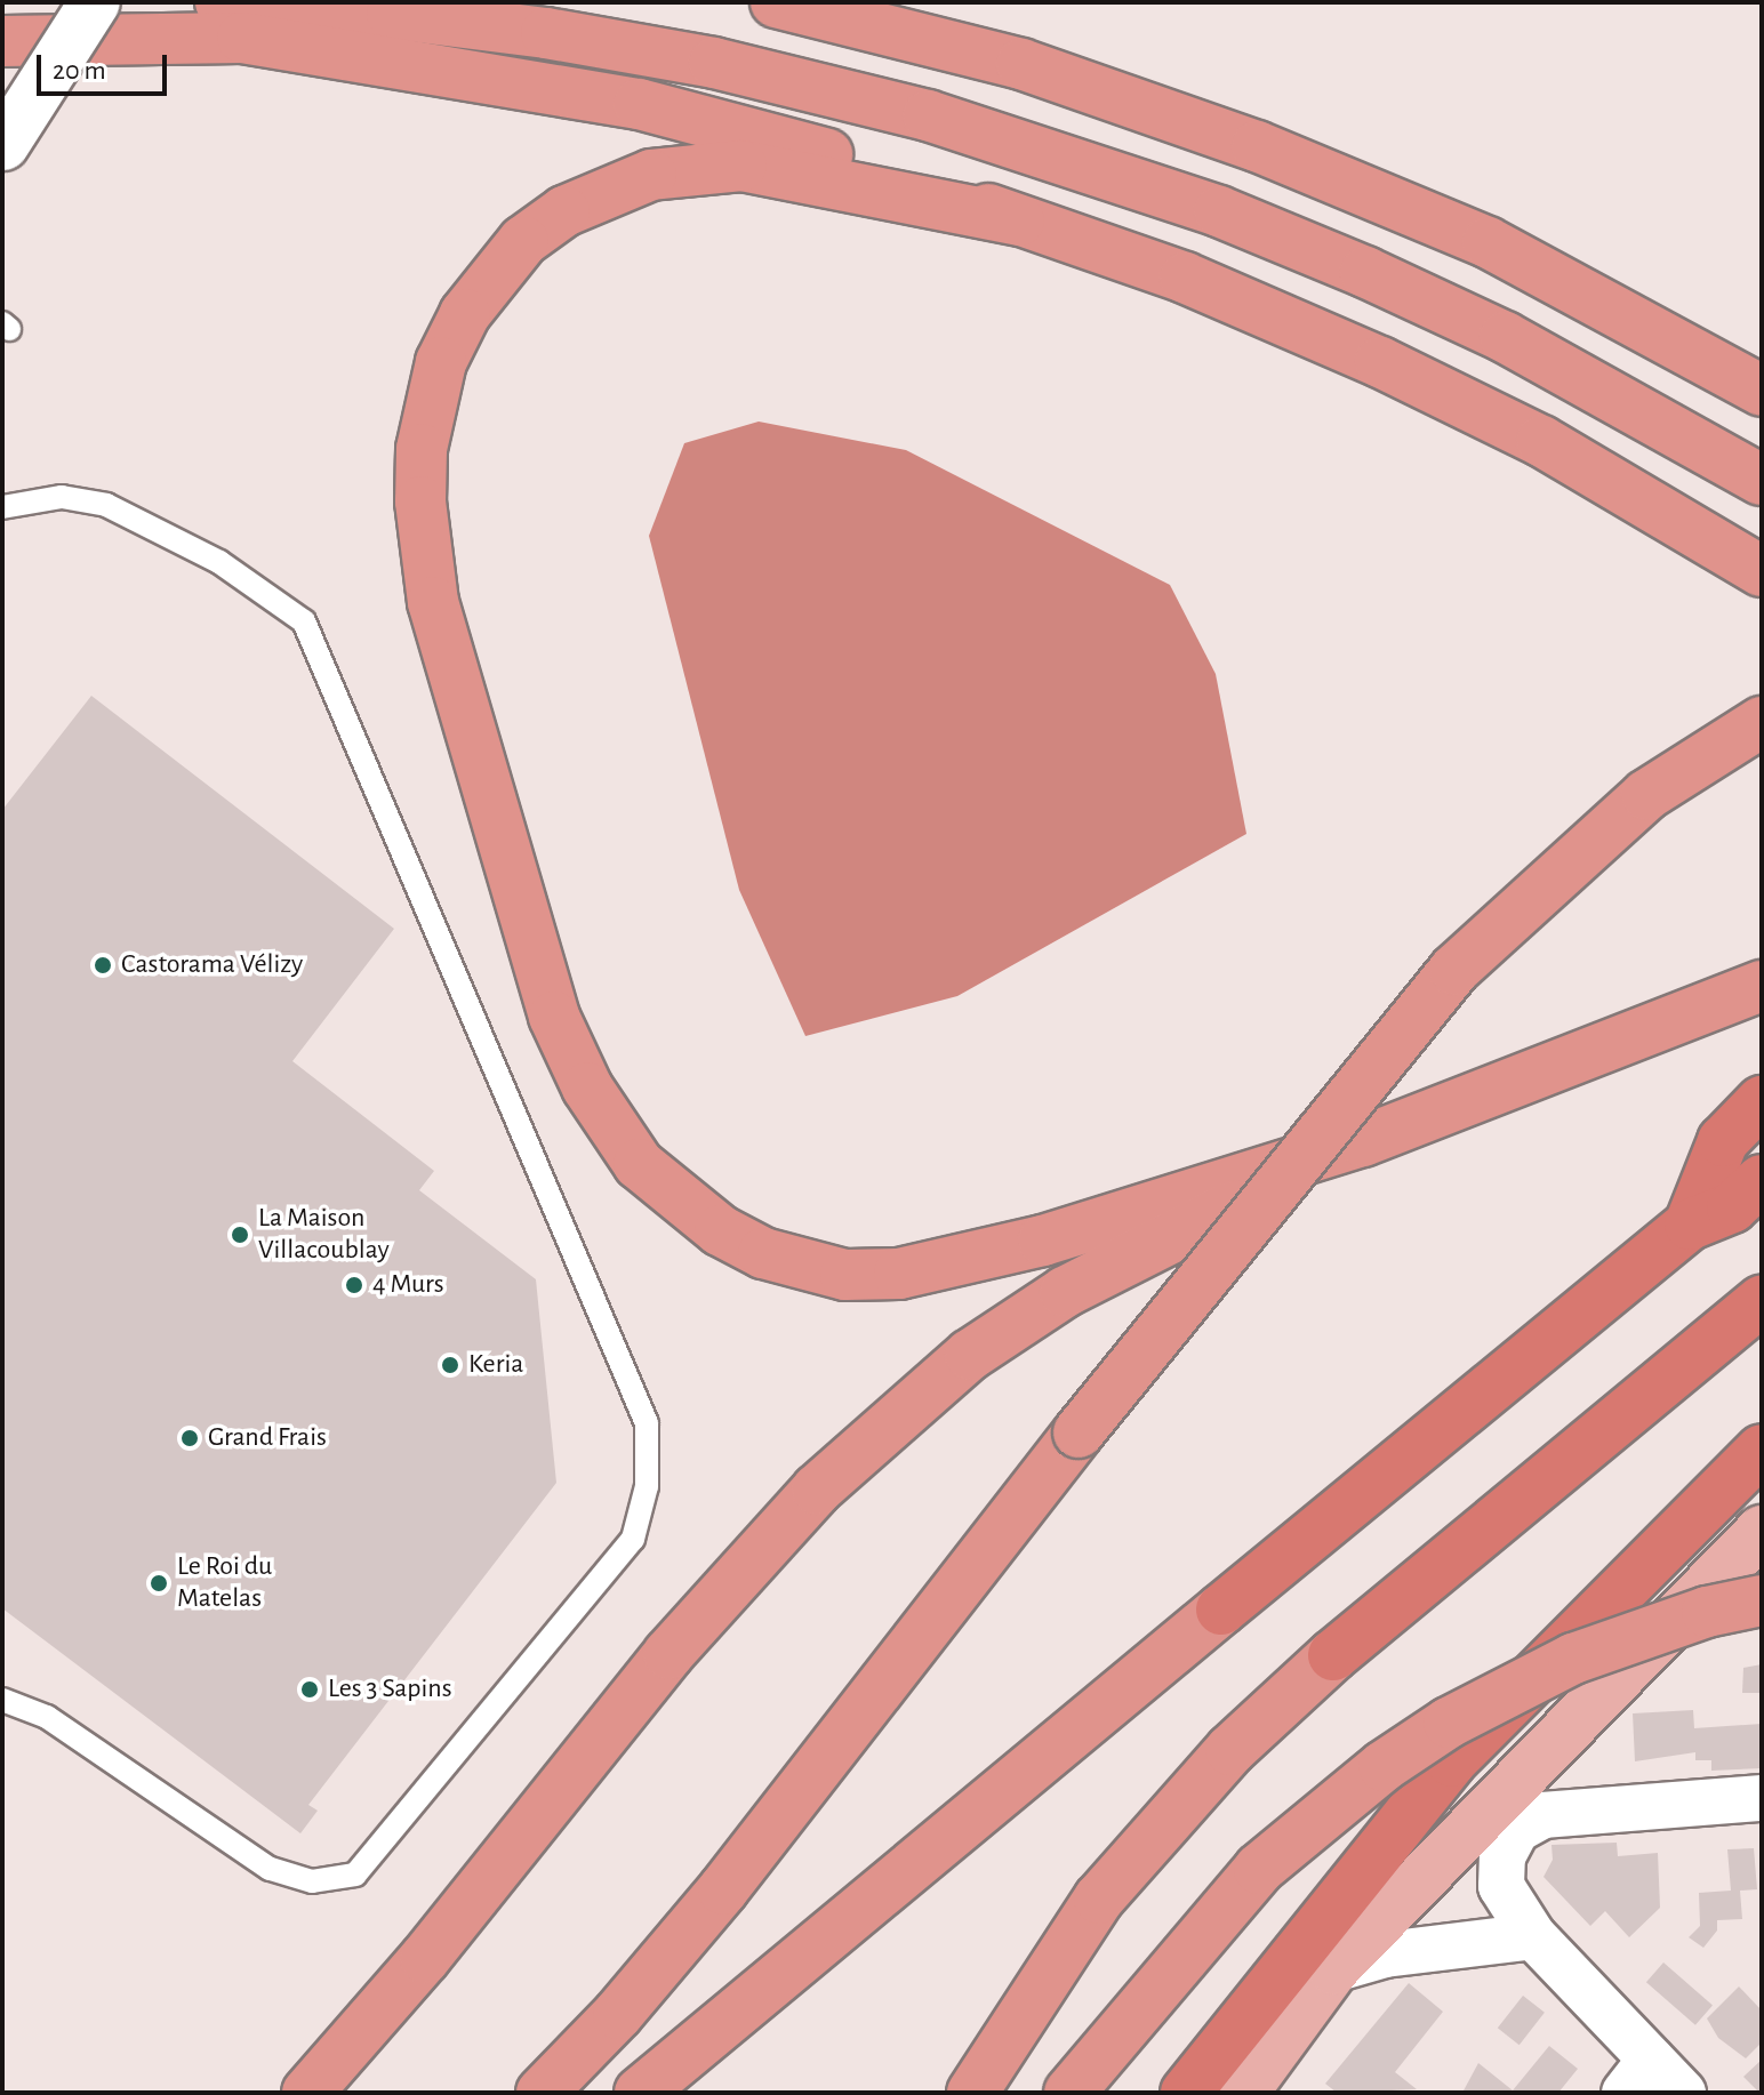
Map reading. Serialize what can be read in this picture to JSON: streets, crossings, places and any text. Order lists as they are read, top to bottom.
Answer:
{
  "places": [
    "Castorama Vélizy",
    "La Maison Villacoublay",
    "4 Murs",
    "Keria",
    "Grand Frais",
    "Le Roi du Matelas",
    "Les 3 Sapins"
  ],
  "scale_bar": "20 m"
}
